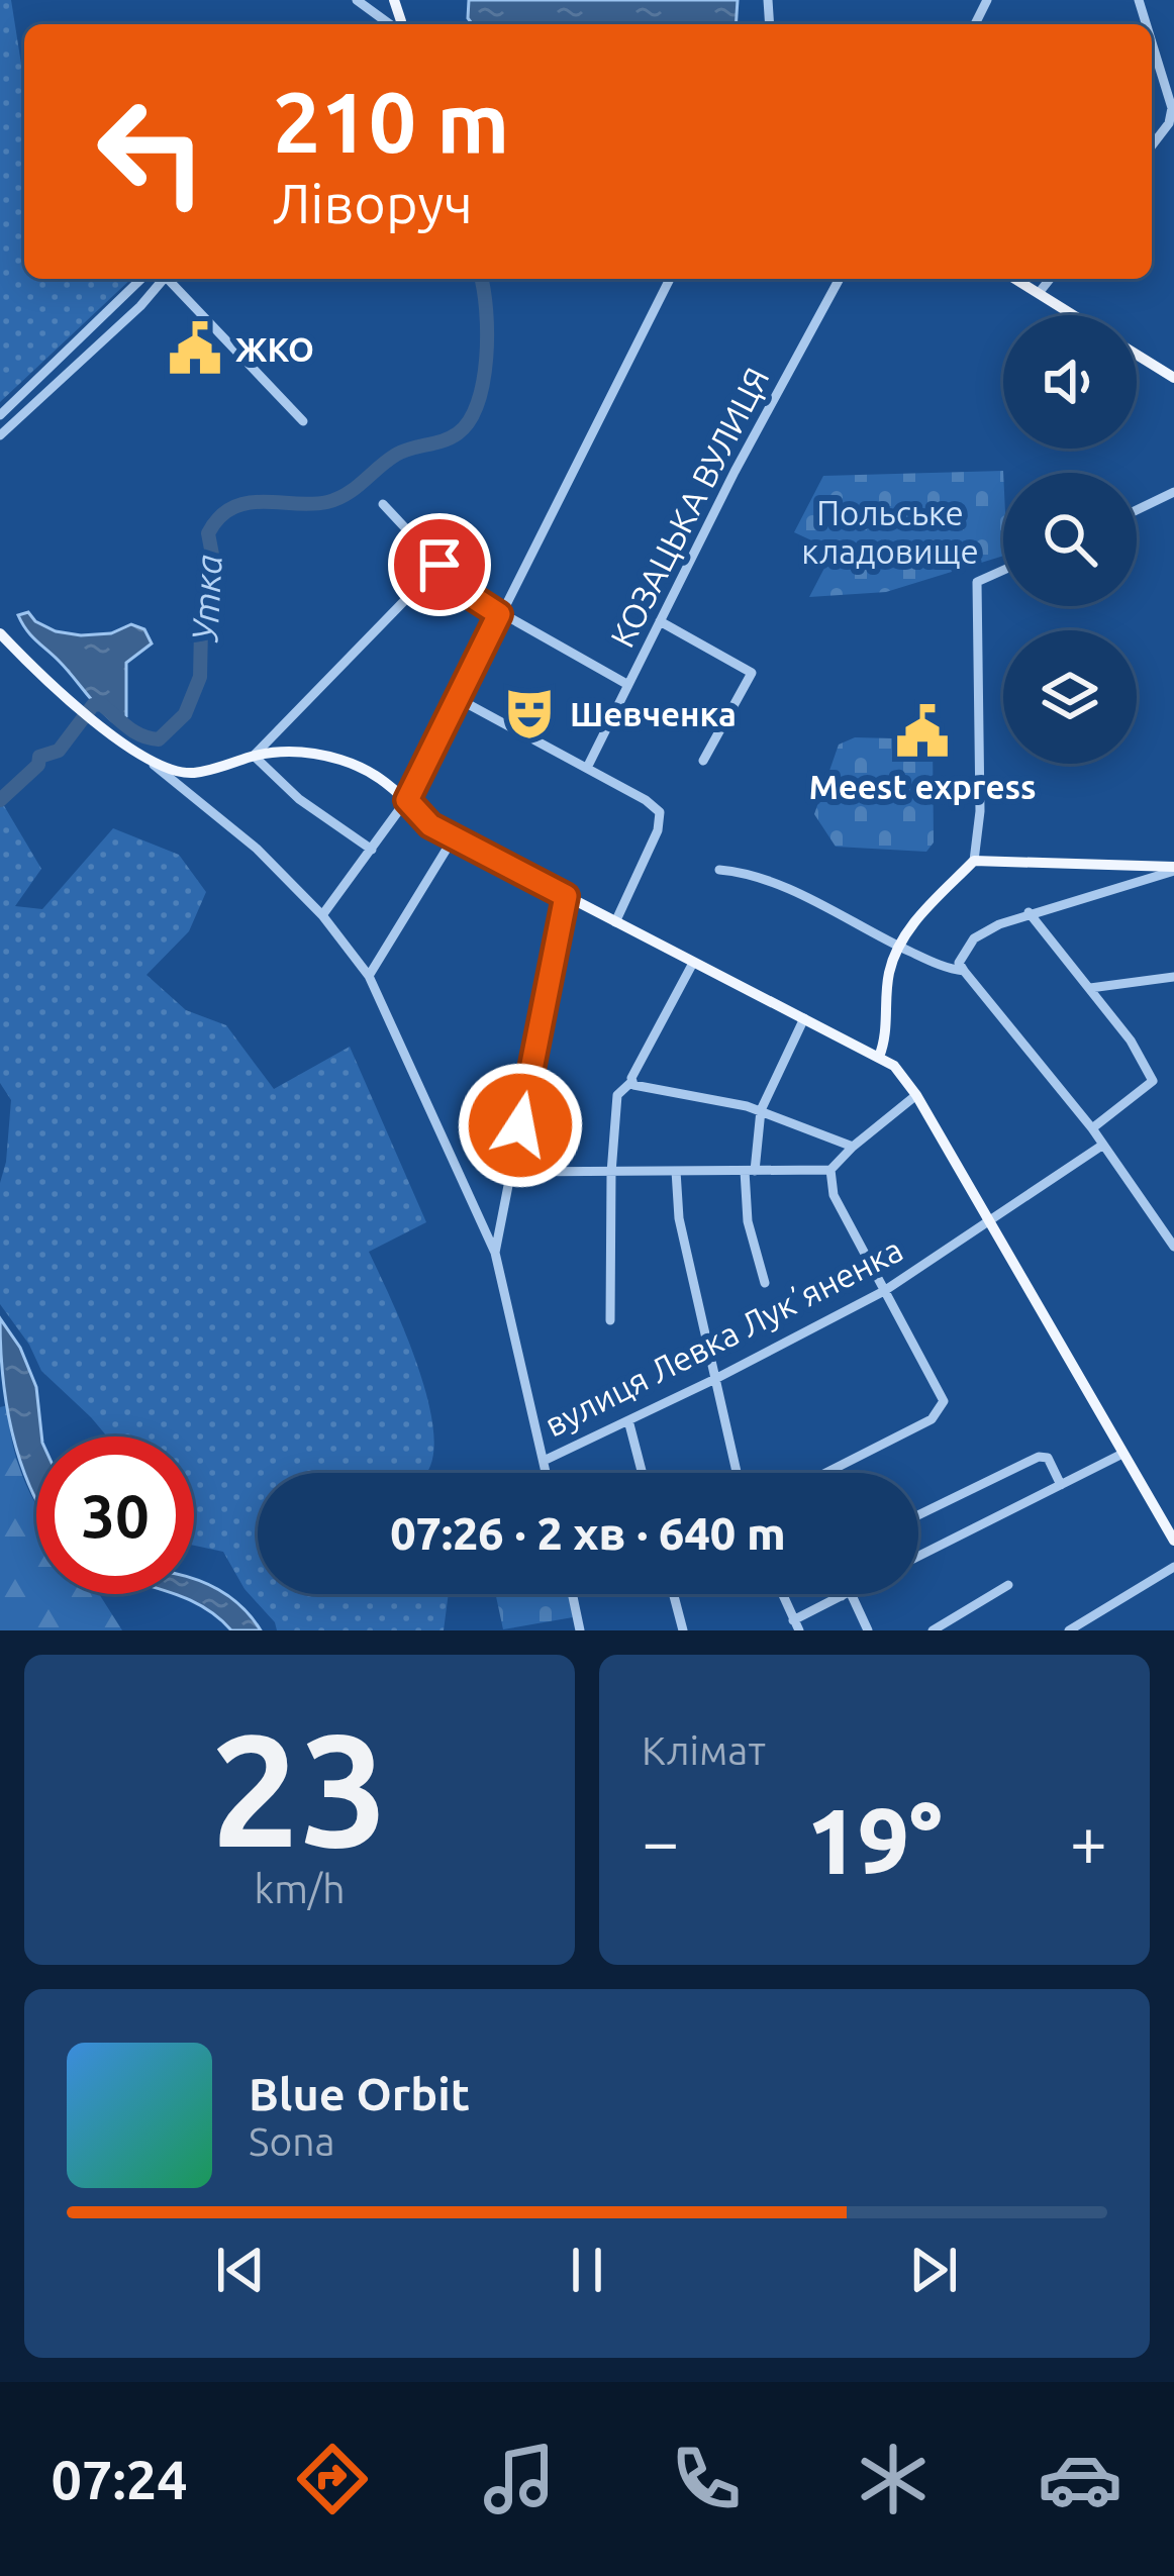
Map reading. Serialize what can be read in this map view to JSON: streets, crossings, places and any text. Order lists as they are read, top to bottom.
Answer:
{
  "streets": {
    "street": ["КОЗАЦЬКА ВУЛИЦЯ", "вулиця Левка Лукʼяненка"]
  },
  "water": ["Утка"],
  "parks": ["Польське кладовище"],
  "places": {
    "public building": ["ЖКО", "Meest express"],
    "theatre": ["Шевченка"]
  },
  "page": {
    "turn": ["210 m", "Ліворуч"],
    "limit": "30",
    "trip": "07:26 · 2 хв · 640 m",
    "tile": [
      ["23", "km/h"],
      "Клімат"
    ],
    "heat": ["−", "19°", "+"],
    "song": ["Blue Orbit", "Sona"],
    "tabs": "07:24"
  }
}
